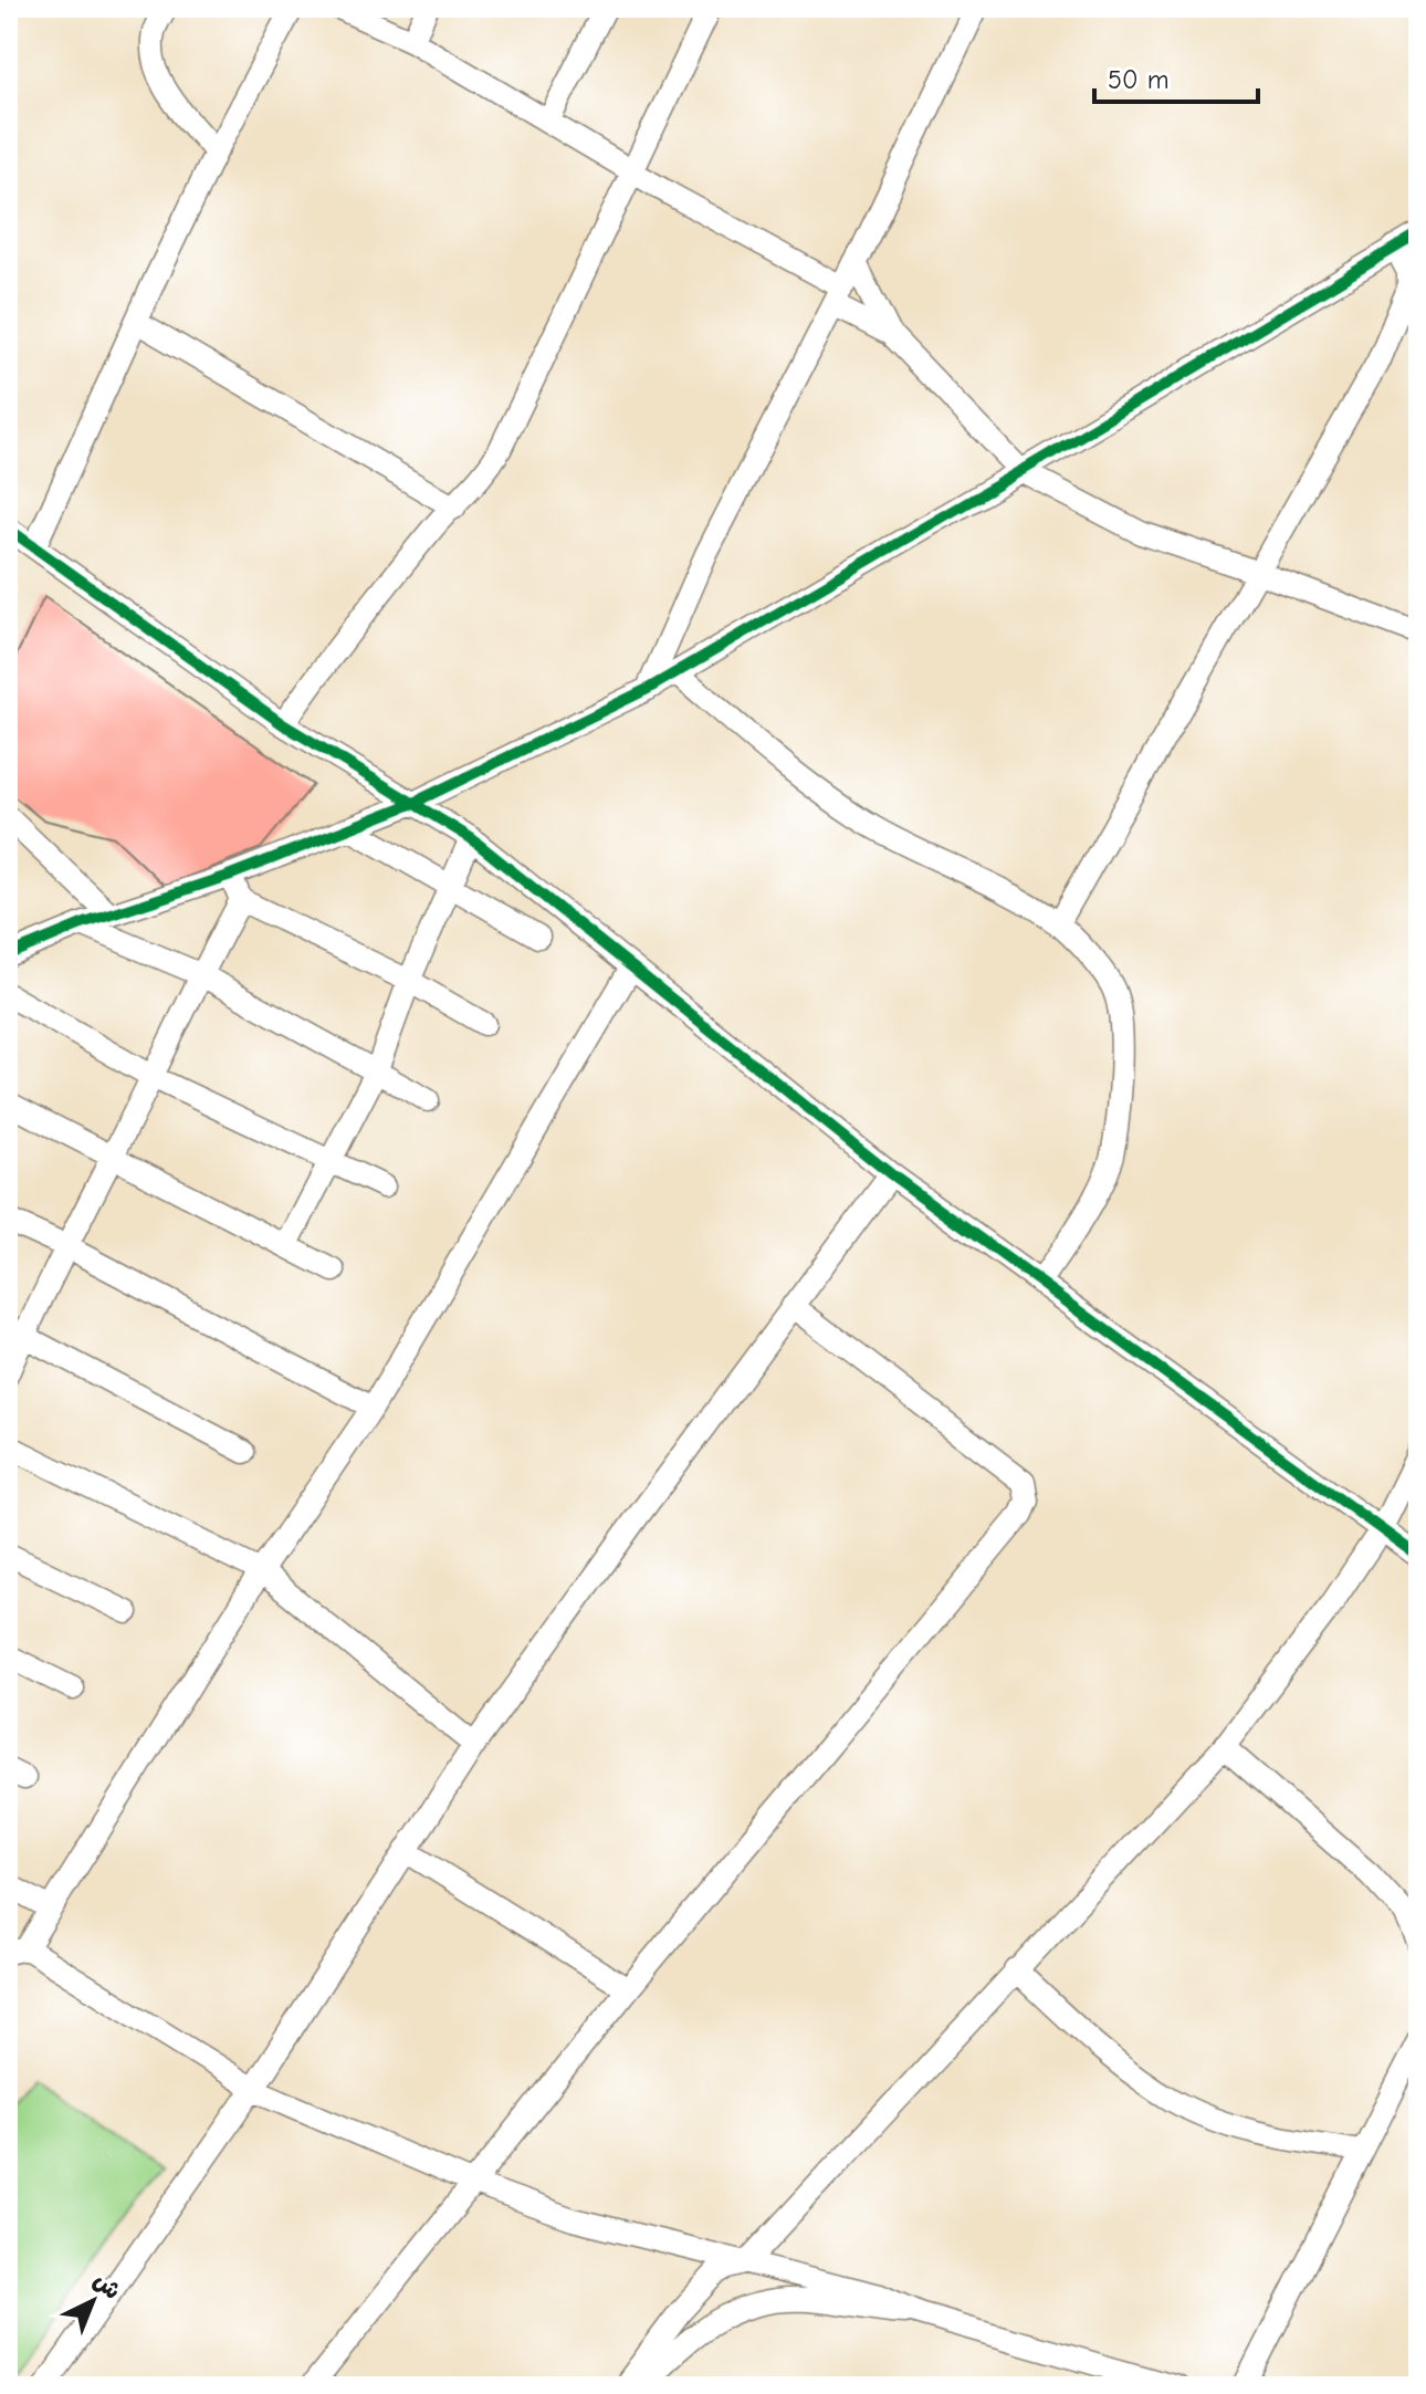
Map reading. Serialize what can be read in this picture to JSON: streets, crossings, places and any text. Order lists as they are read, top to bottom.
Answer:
{
  "scale_bar": "50 m",
  "north": "top right"
}
